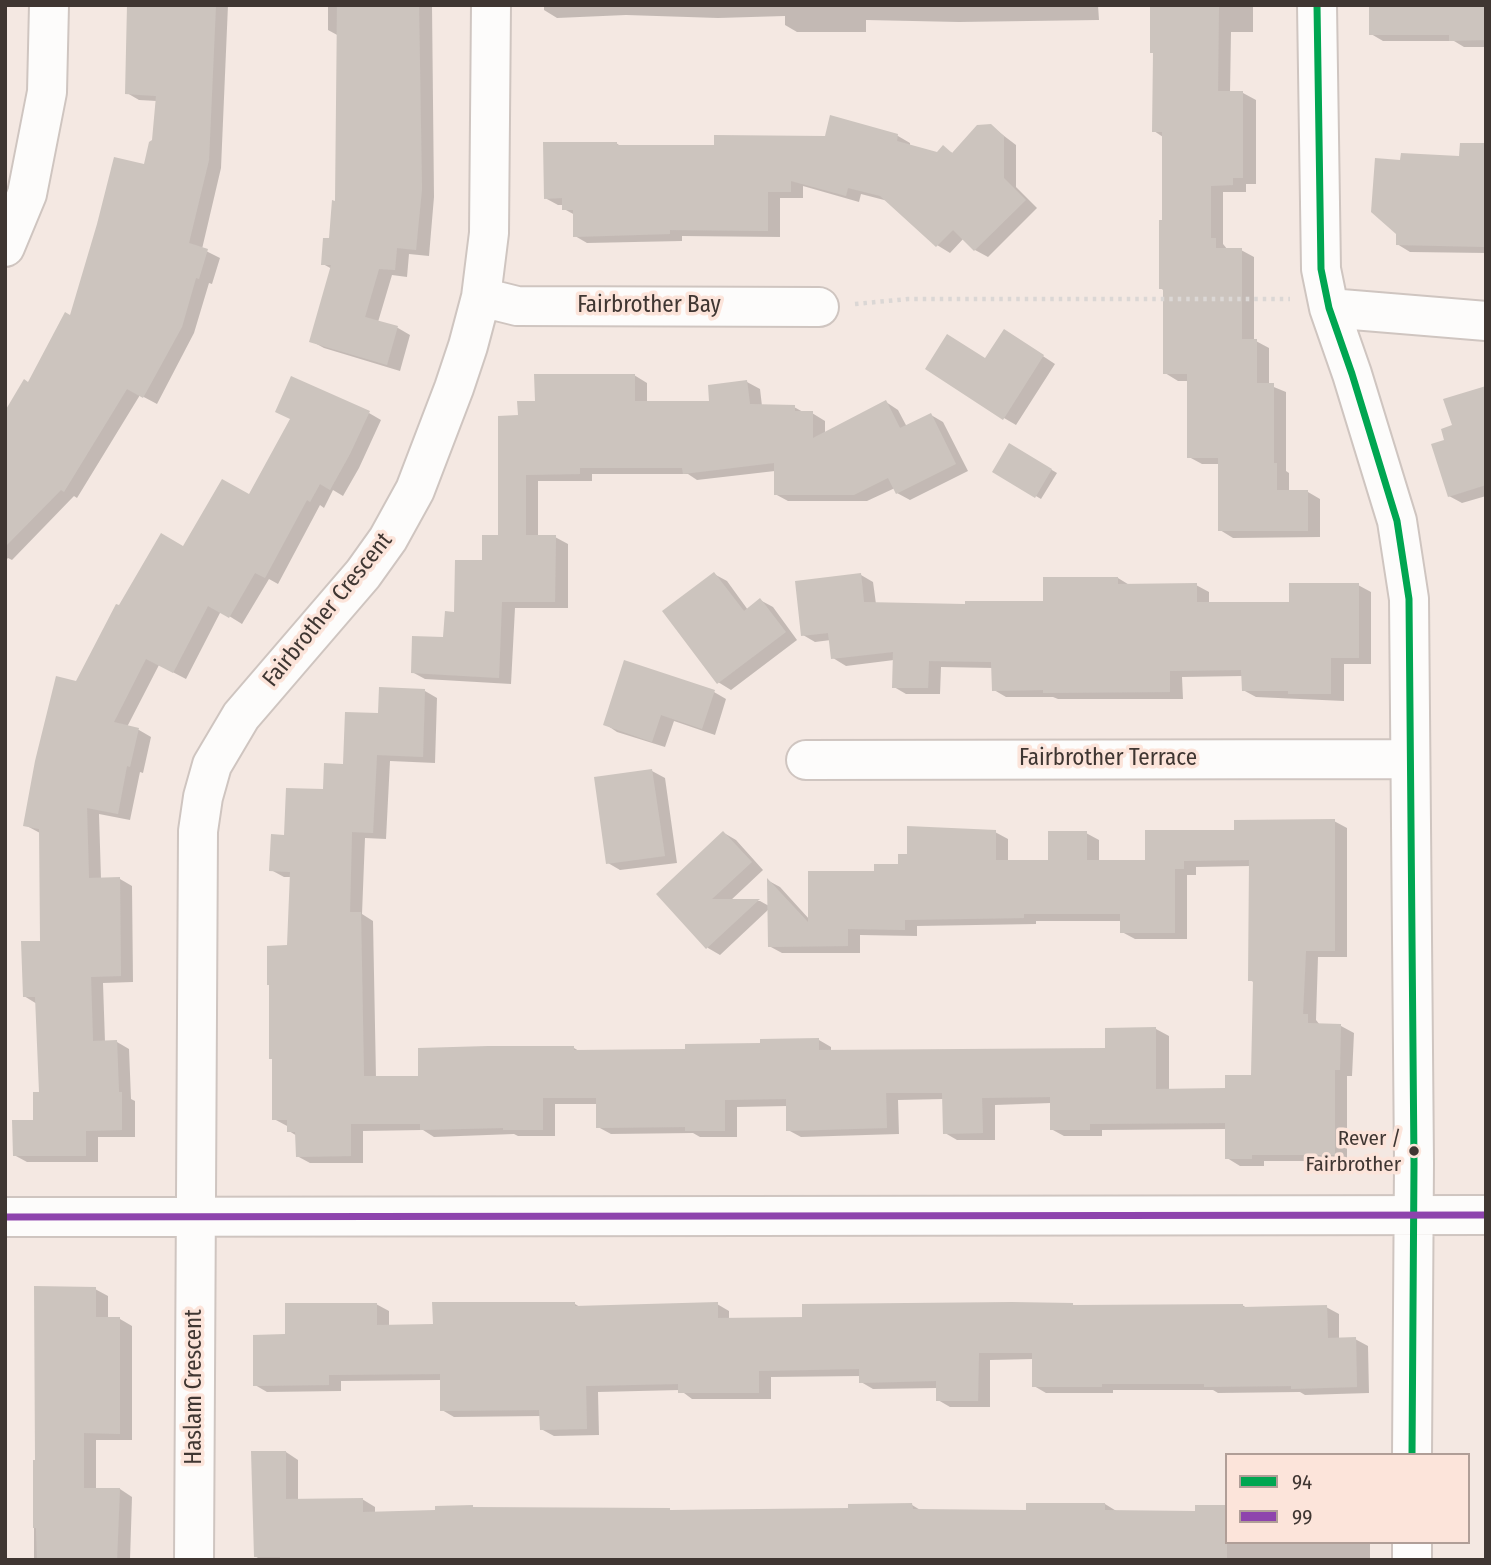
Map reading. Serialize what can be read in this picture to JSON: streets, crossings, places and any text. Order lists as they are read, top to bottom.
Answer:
{
  "streets": {
    "street": [
      "Fairbrother Bay",
      "Fairbrother Crescent",
      "Fairbrother Terrace",
      "Haslam Crescent"
    ]
  },
  "crossings": [
    ["Fairbrother Bay", "Fairbrother Crescent"],
    ["Fairbrother Crescent", "Haslam Crescent"]
  ],
  "places": ["Rever / Fairbrother"],
  "lines": ["transit line 94", "transit line 99"],
  "legend": ["94", "99"]
}
